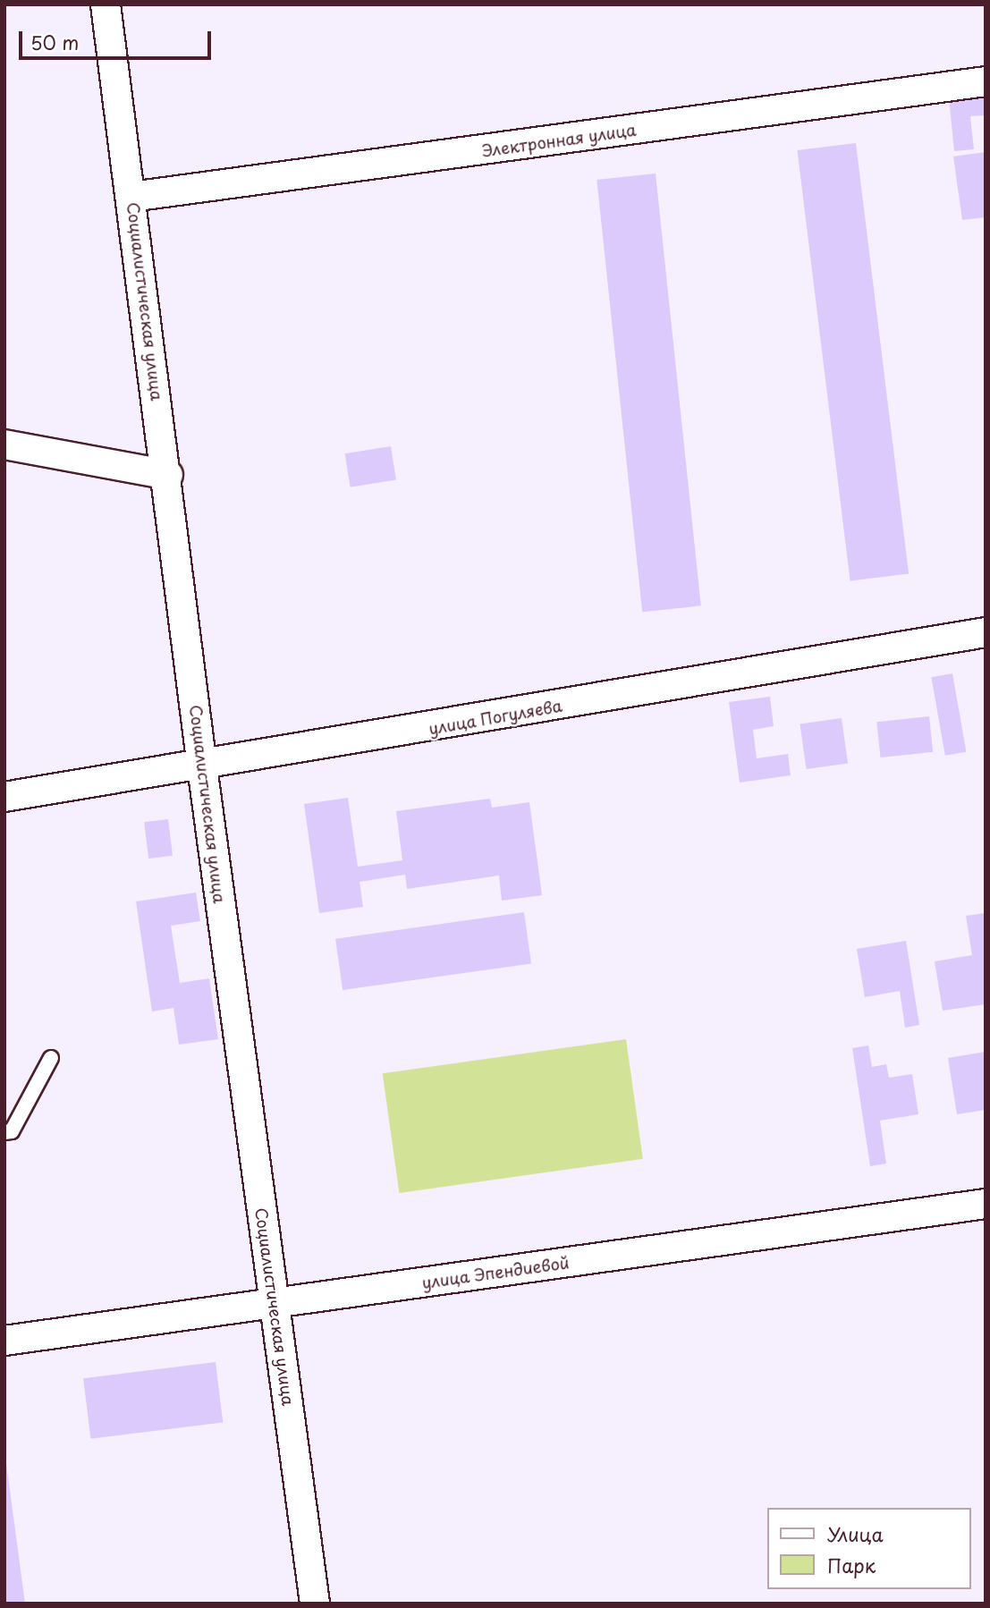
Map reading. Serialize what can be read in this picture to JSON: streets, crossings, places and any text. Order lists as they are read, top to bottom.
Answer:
{
  "streets": {
    "street": [
      "Электронная улица",
      "Социалистическая улица",
      "улица Погуляева",
      "улица Эпендиевой"
    ]
  },
  "crossings": [
    ["Электронная улица", "Социалистическая улица"],
    ["Социалистическая улица", "улица Погуляева"],
    ["Социалистическая улица", "улица Эпендиевой"]
  ],
  "legend": ["Улица", "Парк"],
  "scale_bar": "50 m"
}
